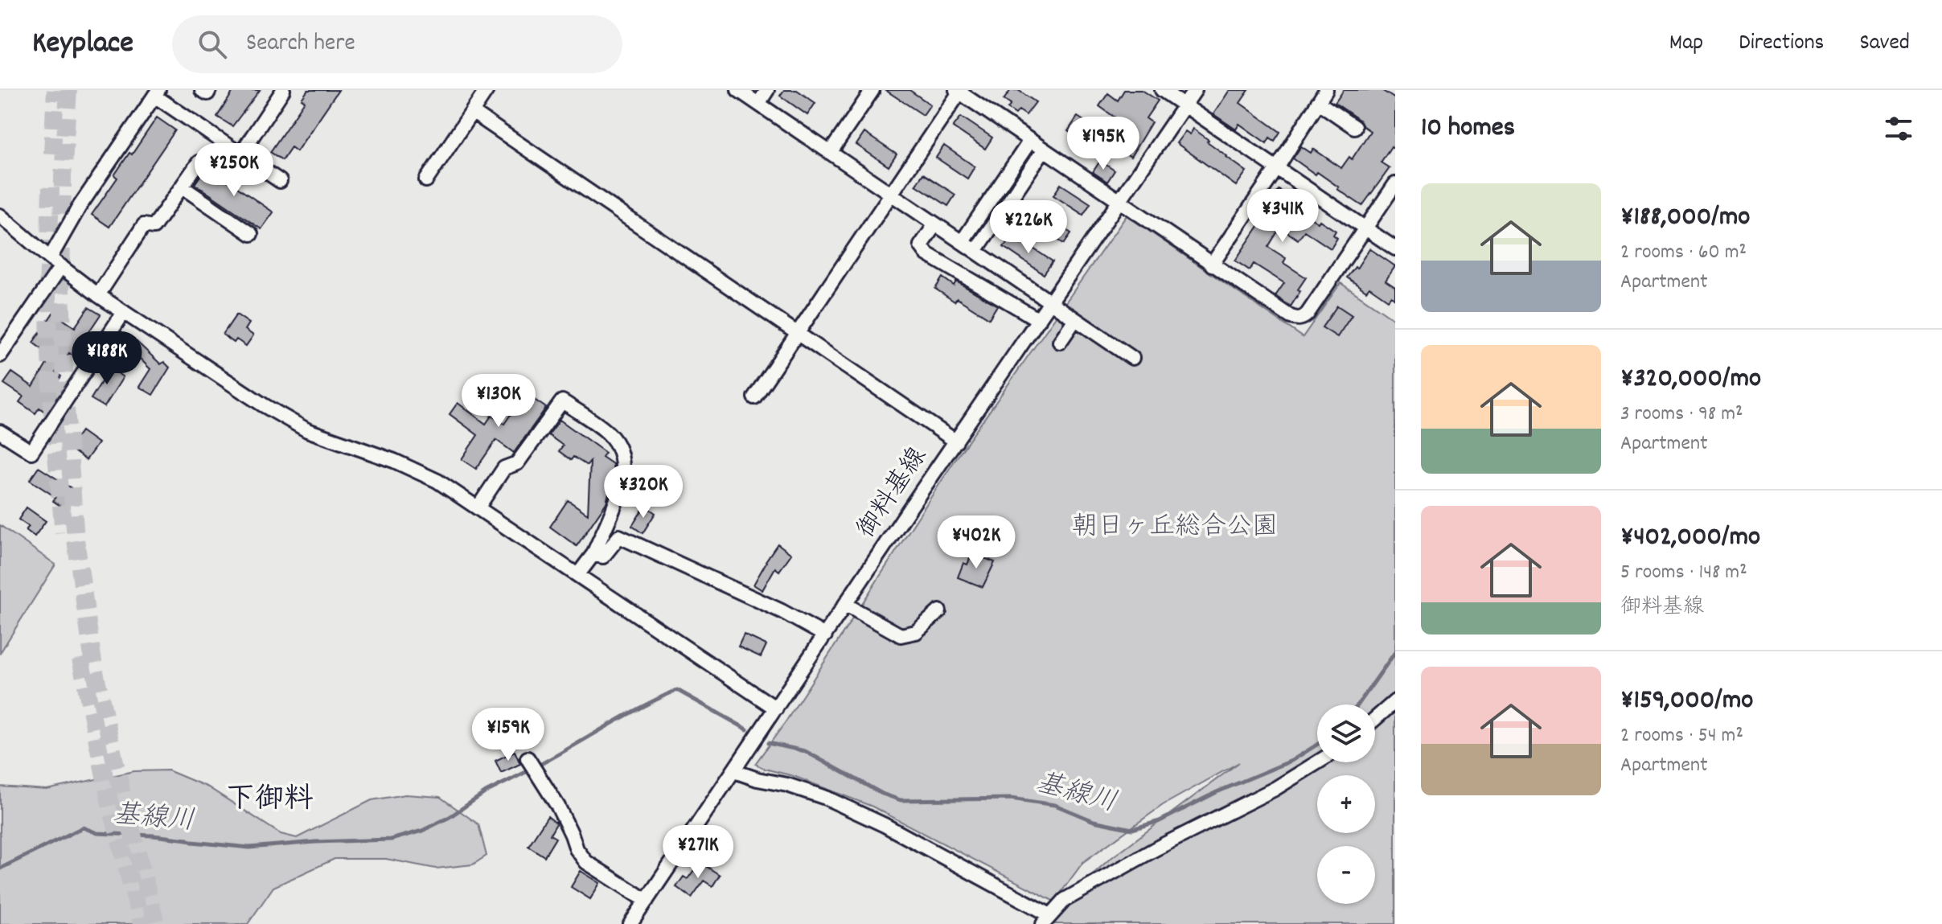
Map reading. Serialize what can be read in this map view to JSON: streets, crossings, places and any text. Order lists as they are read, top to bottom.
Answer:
{
  "streets": {
    "street": ["御料基線"]
  },
  "districts": ["下御料"],
  "water": ["基線川"],
  "parks": ["朝日ヶ丘総合公園"],
  "page": {
    "header": "Keyplace",
    "search": "Search here",
    "nav": ["Map", "Directions", "Saved"],
    "heading": "10 homes",
    "price": [
      "¥195K",
      "¥250K",
      "¥341K",
      "¥226K",
      "¥188K",
      "¥130K",
      "¥320K",
      "¥402K",
      "¥159K",
      "¥271K"
    ],
    "list": [
      {
        "name": "¥188,000/mo",
        "note": "2 rooms · 60 m² · Apartment"
      },
      {
        "name": "¥320,000/mo",
        "note": "3 rooms · 98 m² · Apartment"
      },
      {
        "name": "¥402,000/mo",
        "note": "5 rooms · 148 m² · 御料基線"
      },
      {
        "name": "¥159,000/mo",
        "note": "2 rooms · 54 m² · Apartment"
      }
    ],
    "map_buttons": ["+", "−"]
  }
}
